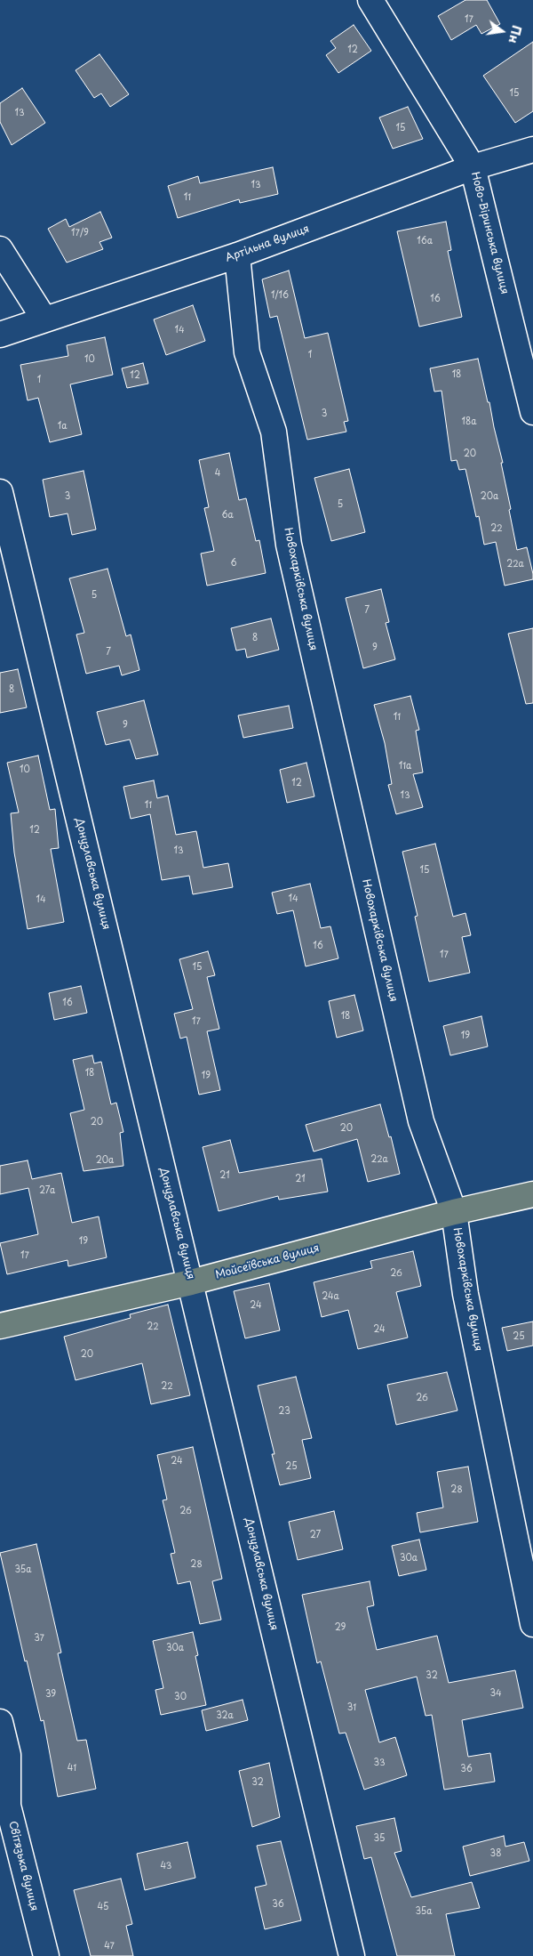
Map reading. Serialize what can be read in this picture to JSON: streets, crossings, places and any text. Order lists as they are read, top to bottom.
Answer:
{
  "streets": {
    "main road": ["Мойсеївська вулиця"],
    "street": [
      "Ново-Віринська вулиця",
      "Артільна вулиця",
      "Новохарківська вулиця",
      "Донузлавська вулиця",
      "Світязька вулиця"
    ]
  },
  "crossings": [
    ["Ново-Віринська вулиця", "Артільна вулиця"],
    ["Артільна вулиця", "Новохарківська вулиця"],
    ["Новохарківська вулиця", "Мойсеївська вулиця"],
    ["Донузлавська вулиця", "Мойсеївська вулиця"]
  ],
  "house_numbers": [
    "17",
    "12",
    "15",
    "13",
    "15",
    "13",
    "11",
    "17/9",
    "16а",
    "1/16",
    "16",
    "14",
    "1",
    "10",
    "18",
    "12",
    "1",
    "3",
    "18а",
    "1а",
    "20",
    "4",
    "3",
    "20а",
    "5",
    "6а",
    "22",
    "6",
    "22а",
    "5",
    "7",
    "8",
    "9",
    "7",
    "8",
    "11",
    "9",
    "11а",
    "10",
    "12",
    "13",
    "11",
    "12",
    "13",
    "15",
    "14",
    "14",
    "16",
    "17",
    "15",
    "16",
    "18",
    "17",
    "19",
    "18",
    "19",
    "20",
    "20",
    "22а",
    "20а",
    "21",
    "21",
    "27а",
    "19",
    "17",
    "26",
    "24а",
    "24",
    "22",
    "24",
    "25",
    "20",
    "22",
    "26",
    "23",
    "24",
    "25",
    "28",
    "26",
    "27",
    "30а",
    "28",
    "35а",
    "29",
    "37",
    "30а",
    "32",
    "34",
    "39",
    "30",
    "31",
    "32а",
    "33",
    "41",
    "36",
    "32",
    "35",
    "38",
    "43",
    "36",
    "45",
    "35а",
    "47"
  ],
  "north": "right"
}
